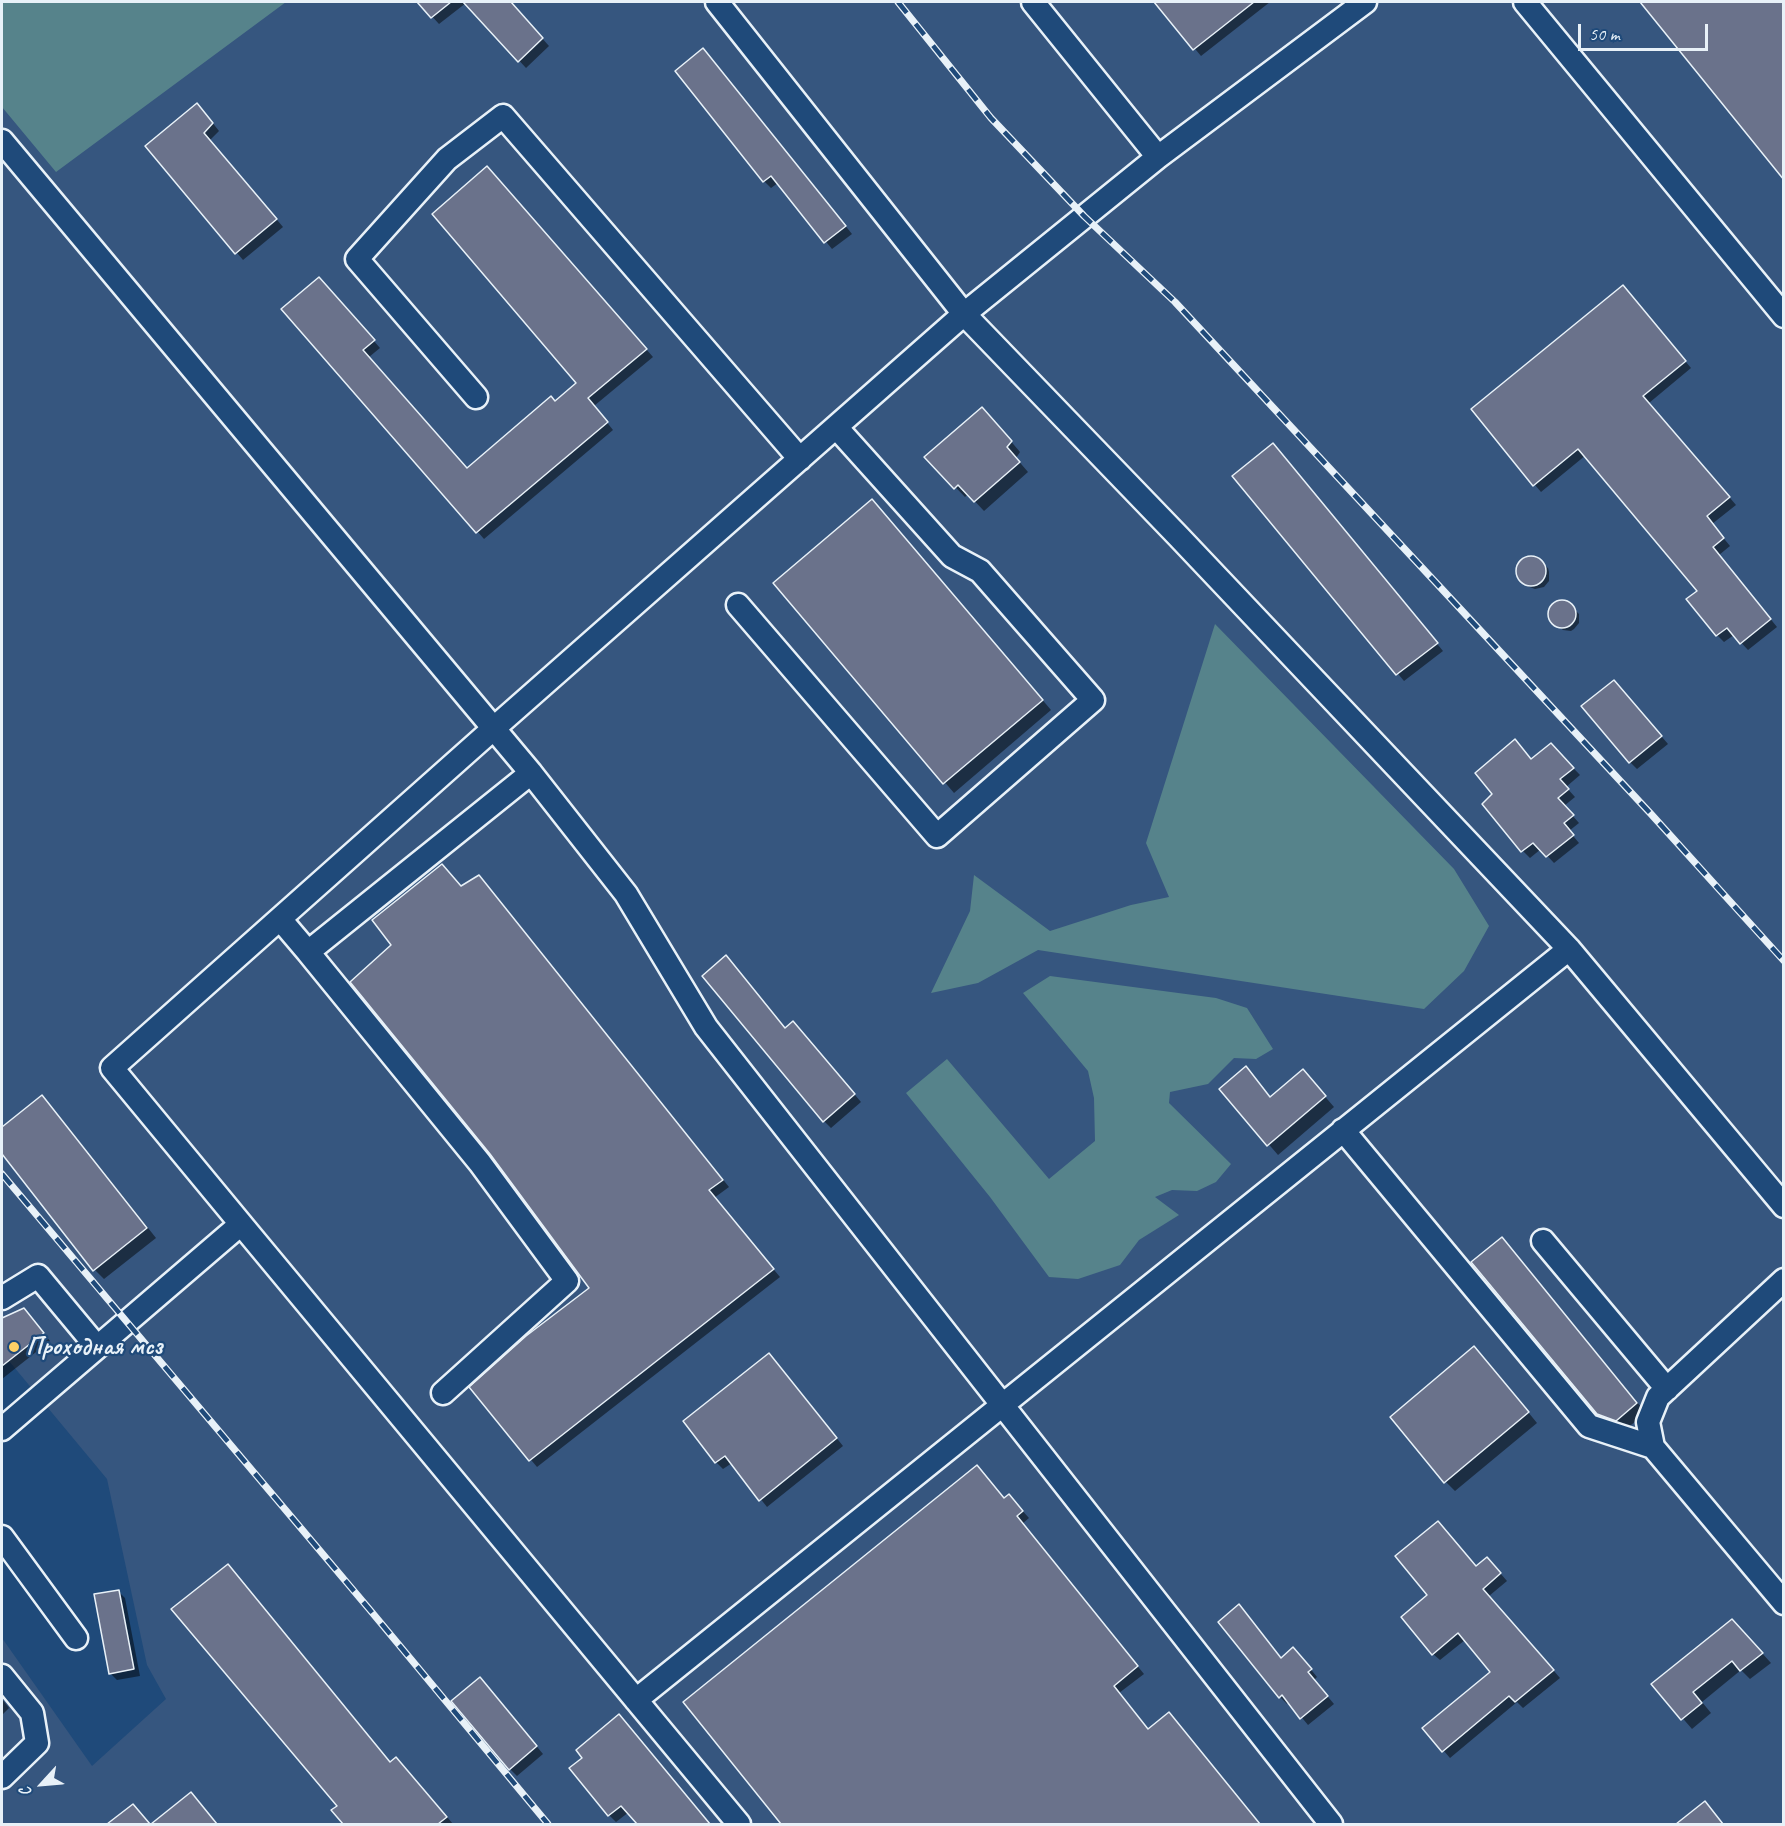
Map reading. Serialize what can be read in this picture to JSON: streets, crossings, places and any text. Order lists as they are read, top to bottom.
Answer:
{
  "places": ["Проходная мсз"],
  "scale_bar": "50 m",
  "north": "bottom left"
}
